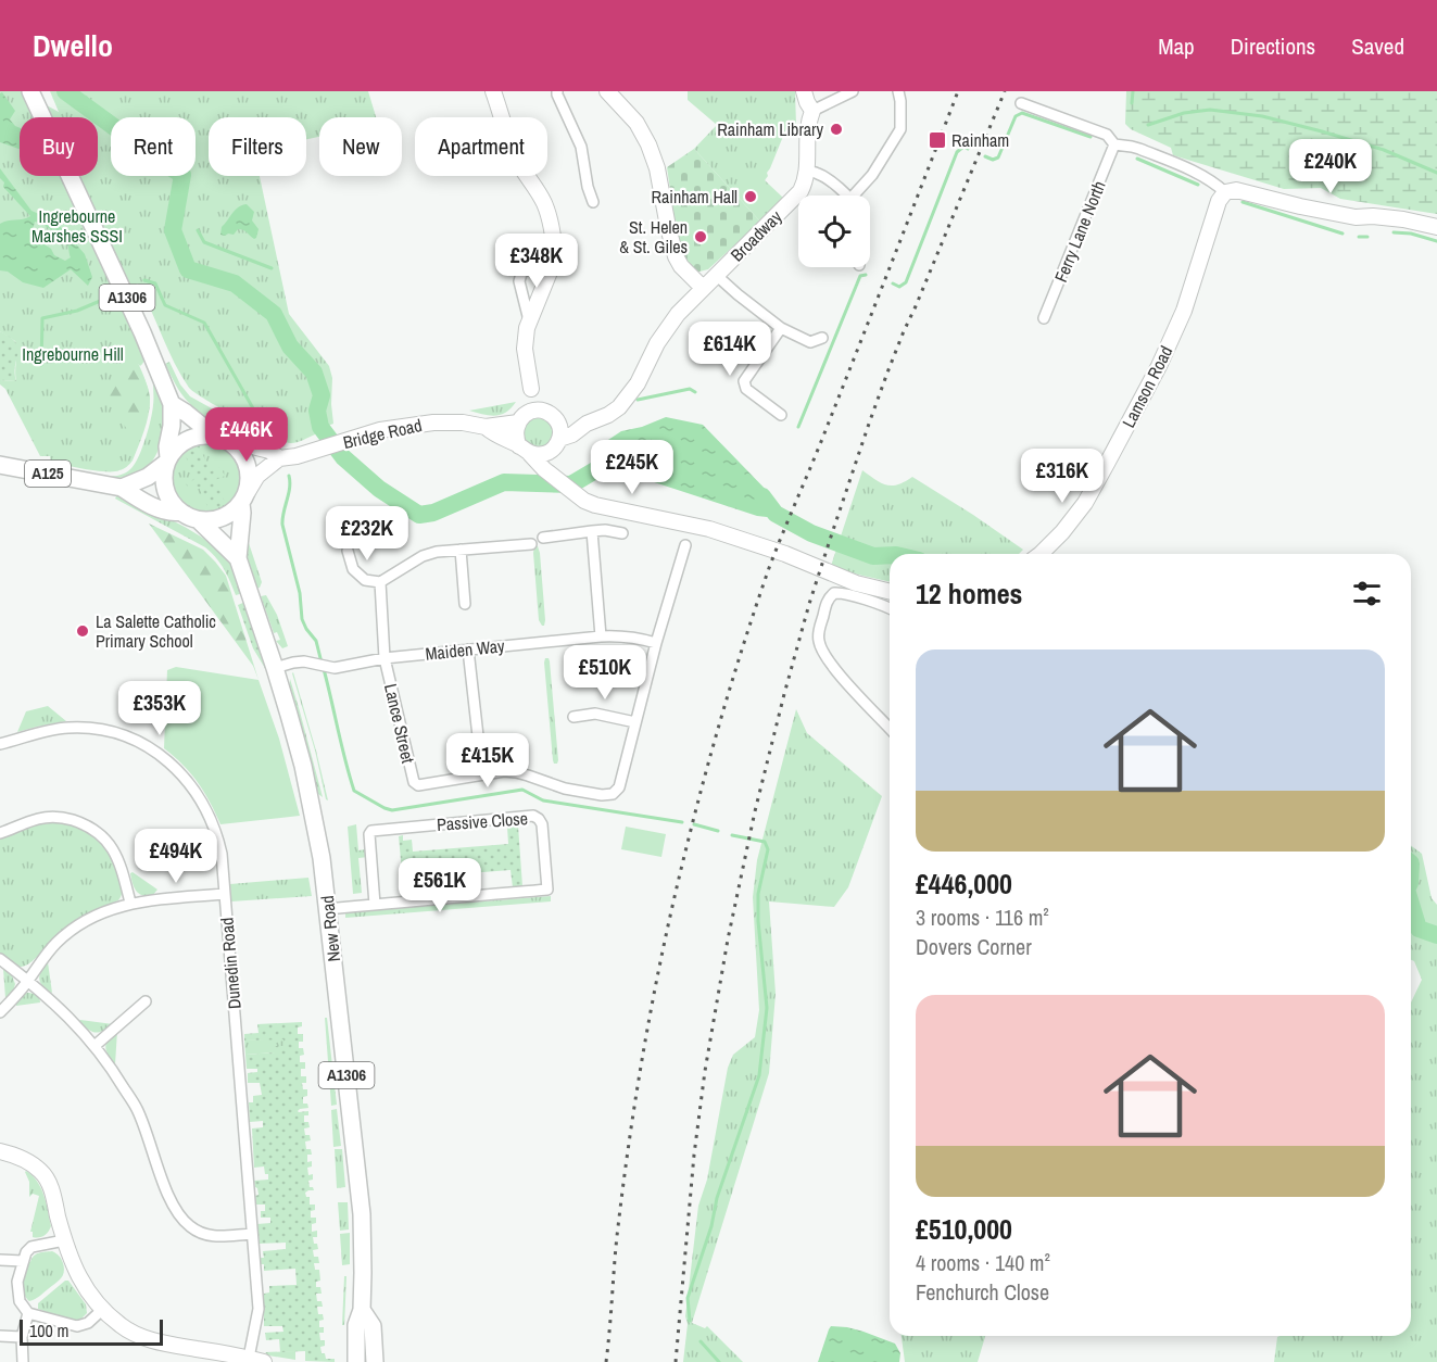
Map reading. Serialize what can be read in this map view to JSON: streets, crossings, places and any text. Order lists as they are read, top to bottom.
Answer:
{
  "streets": {
    "main road": ["A1306", "A125", "New Road"],
    "street": [
      "Ferry Lane North",
      "Broadway",
      "Lamson Road",
      "Bridge Road",
      "Maiden Way",
      "Lance Street",
      "Passive Close",
      "Dunedin Road"
    ]
  },
  "crossings": [
    ["Broadway", "Bridge Road"],
    ["A1306", "A125"],
    ["A1306", "New Road"],
    ["A125", "New Road"],
    ["Maiden Way", "Lance Street"],
    ["Maiden Way", "New Road"],
    ["Passive Close", "New Road"]
  ],
  "parks": ["Ingrebourne Marshes SSSI", "Ingrebourne Hill"],
  "places": {
    "other": [
      "Rainham Library",
      "Rainham Hall",
      "St. Helen & St. Giles",
      "La Salette Catholic Primary School"
    ],
    "transit": ["Rainham"]
  },
  "scale_bar": "100 m",
  "page": {
    "header": "Dwello",
    "nav": ["Map", "Directions", "Saved"],
    "chip": [
      "Buy",
      "Rent",
      "Filters",
      "New",
      "Apartment"
    ],
    "price": [
      "£240K",
      "£348K",
      "£614K",
      "£446K",
      "£245K",
      "£316K",
      "£232K",
      "£510K",
      "£353K",
      "£415K",
      "£494K",
      "£561K"
    ],
    "heading": "12 homes",
    "list": [
      {
        "name": "£446,000",
        "note": "3 rooms · 116 m² · Dovers Corner"
      },
      {
        "name": "£510,000",
        "note": "4 rooms · 140 m² · Fenchurch Close"
      }
    ],
    "scale": "100 m"
  }
}
